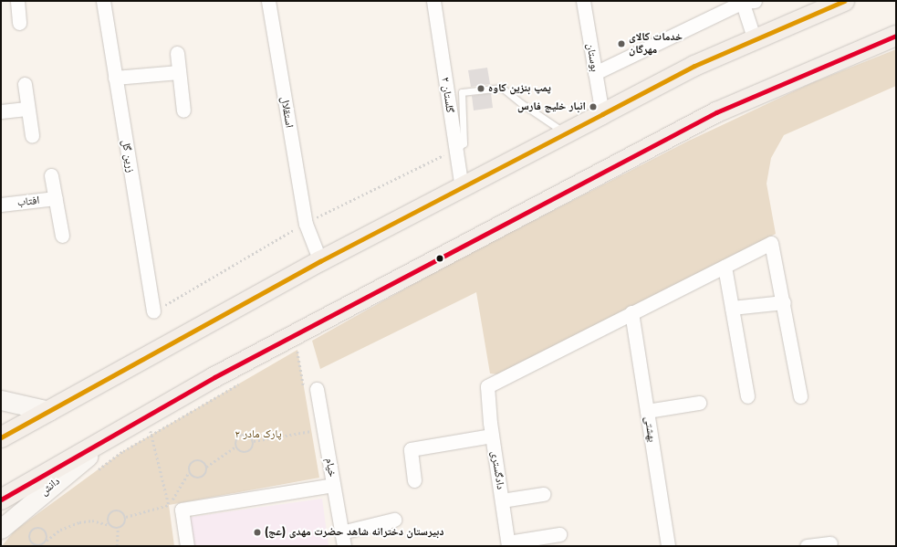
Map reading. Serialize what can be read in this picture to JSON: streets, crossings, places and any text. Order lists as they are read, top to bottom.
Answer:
{
  "streets": {
    "main road": ["دانش"],
    "street": [
      "بوستان",
      "گلستان ۲",
      "استقلال",
      "زرین گل",
      "افتاب",
      "بهشتی",
      "خیام",
      "دادگستری"
    ]
  },
  "crossings": [
    ["بهشتی", "دادگستری"]
  ],
  "parks": ["پارک مادر ۲"],
  "places": [
    "خدمات کالای مهرگان",
    "پمپ بنزین کاوه",
    "انبار خلیج فارس",
    "دبیرستان دخترانه شاهد حضرت مهدی (عج)"
  ]
}
